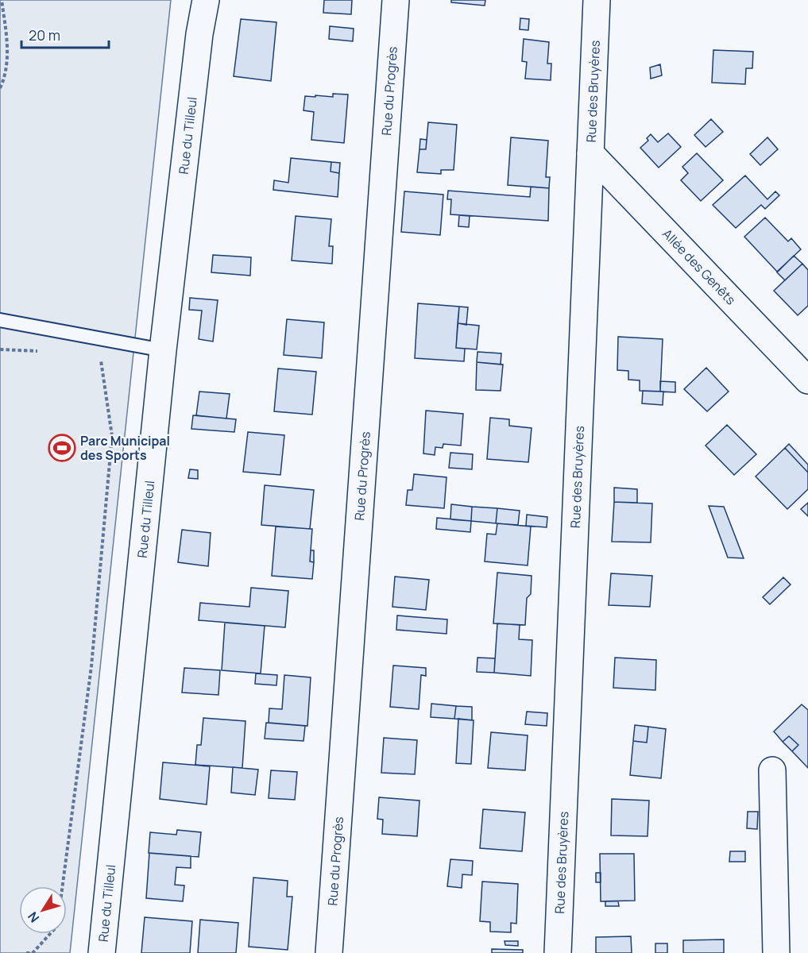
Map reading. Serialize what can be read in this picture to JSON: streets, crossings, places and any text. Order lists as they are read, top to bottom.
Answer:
{
  "streets": {
    "street": [
      "Rue des Bruyères",
      "Rue du Progrès",
      "Rue du Tilleul",
      "Allée des Genêts"
    ]
  },
  "crossings": [
    ["Rue des Bruyères", "Allée des Genêts"]
  ],
  "places": {
    "sports": ["Parc Municipal des Sports"]
  },
  "scale_bar": "20 m",
  "north": "bottom left"
}
